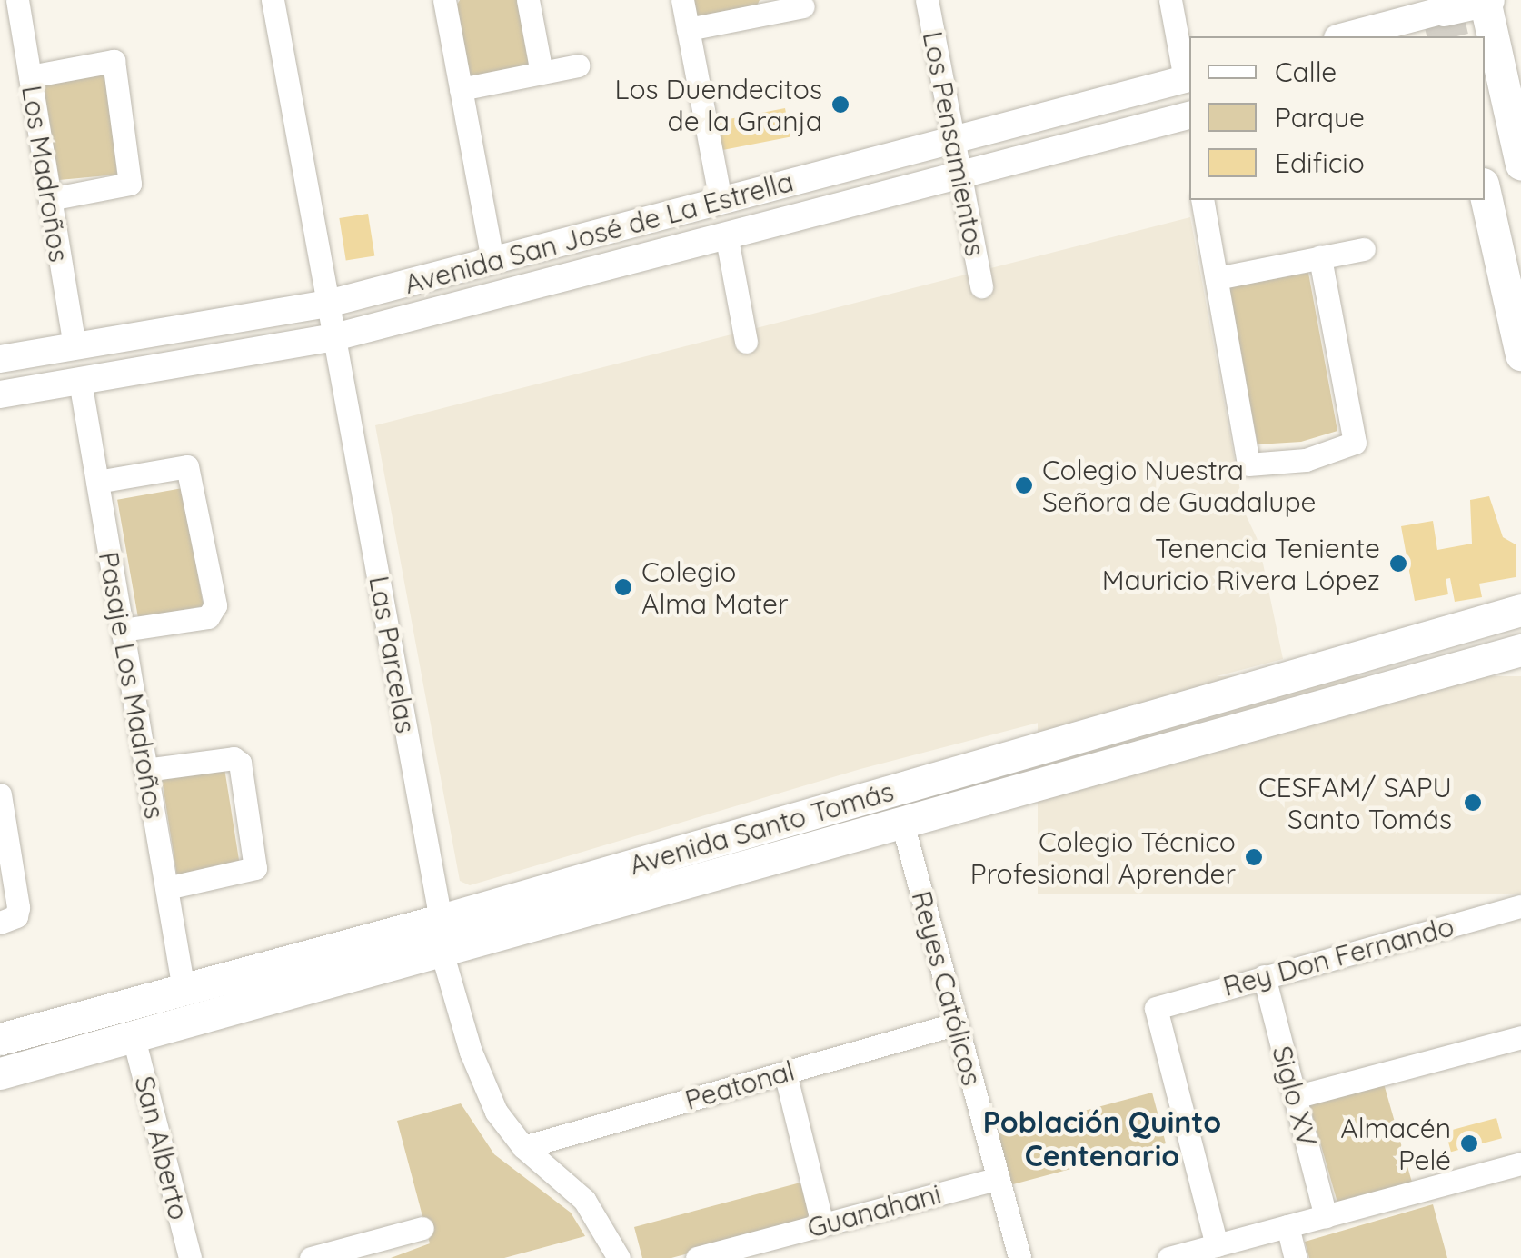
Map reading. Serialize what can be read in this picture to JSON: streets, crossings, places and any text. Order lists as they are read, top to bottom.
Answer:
{
  "streets": {
    "main road": ["Avenida Santo Tomás"],
    "street": [
      "Los Pensamientos",
      "Los Madroños",
      "Avenida San José de La Estrella",
      "Las Parcelas",
      "Pasaje Los Madroños",
      "Rey Don Fernando",
      "Reyes Católicos",
      "Peatonal",
      "Siglo XV",
      "San Alberto",
      "Guanahani"
    ]
  },
  "crossings": [
    ["Los Pensamientos", "Avenida San José de La Estrella"],
    ["Los Madroños", "Avenida San José de La Estrella"],
    ["Avenida San José de La Estrella", "Las Parcelas"],
    ["Avenida San José de La Estrella", "Pasaje Los Madroños"],
    ["Las Parcelas", "Avenida Santo Tomás"],
    ["Las Parcelas", "Peatonal"],
    ["Pasaje Los Madroños", "Avenida Santo Tomás"],
    ["Avenida Santo Tomás", "Reyes Católicos"],
    ["Avenida Santo Tomás", "San Alberto"],
    ["Rey Don Fernando", "Siglo XV"],
    ["Reyes Católicos", "Peatonal"],
    ["Reyes Católicos", "Guanahani"]
  ],
  "districts": ["Población Quinto Centenario"],
  "places": [
    "Los Duendecitos de la Granja",
    "Colegio Nuestra Señora de Guadalupe",
    "Tenencia Teniente Mauricio Rivera López",
    "Colegio Alma Mater",
    "CESFAM/ SAPU Santo Tomás",
    "Colegio Técnico Profesional Aprender",
    "Almacén Pelé"
  ],
  "legend": ["Calle", "Parque", "Edificio"]
}
